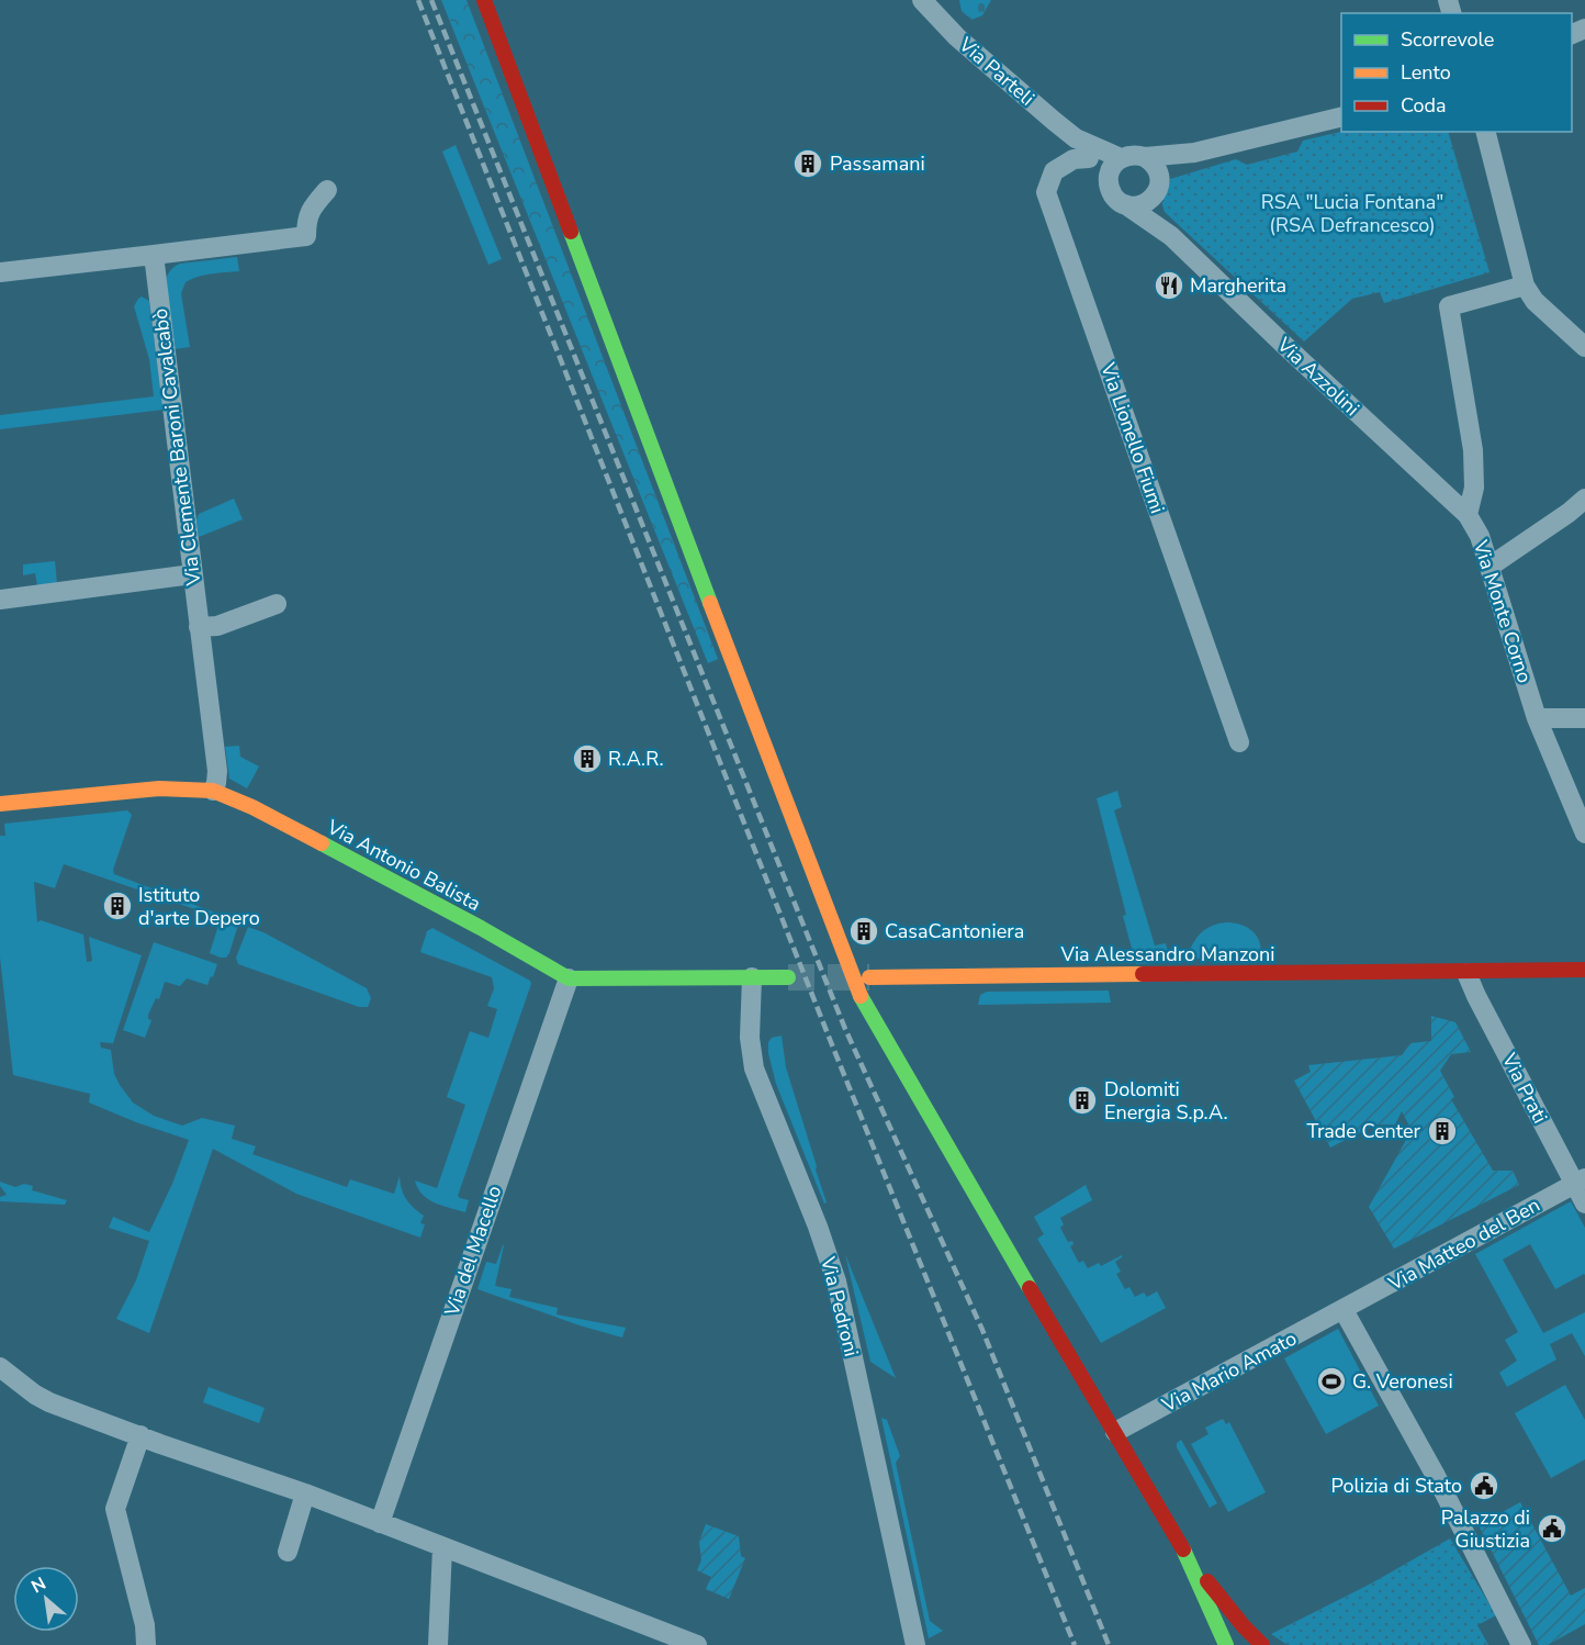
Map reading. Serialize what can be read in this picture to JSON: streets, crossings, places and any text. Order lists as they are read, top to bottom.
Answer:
{
  "streets": {
    "main road": ["Via Antonio Balista", "Via Alessandro Manzoni"],
    "street": [
      "Via Parteli",
      "Via Azzolini",
      "Via Lionello Fiumi",
      "Via Clemente Baroni Cavalcabò",
      "Via Monte Corno",
      "Via Prati",
      "Via Matteo del Ben",
      "Via del Macello",
      "Via Pedroni",
      "Via Mario Amato"
    ]
  },
  "crossings": [
    ["Via Parteli", "Via Azzolini"],
    ["Via Parteli", "Via Lionello Fiumi"],
    ["Via Azzolini", "Via Monte Corno"],
    ["Via Clemente Baroni Cavalcabò", "Via Antonio Balista"],
    ["Via Antonio Balista", "Via del Macello"],
    ["Via Alessandro Manzoni", "Via Prati"],
    ["Via Prati", "Via Matteo del Ben"],
    ["Via Matteo del Ben", "Via Mario Amato"]
  ],
  "parks": ["RSA \"Lucia Fontana\" (RSA Defrancesco)"],
  "places": {
    "building": [
      "Passamani",
      "R.A.R.",
      "Istituto d'arte Depero",
      "CasaCantoniera",
      "Dolomiti Energia S.p.A.",
      "Trade Center"
    ],
    "restaurant": ["Margherita"],
    "sports": ["G. Veronesi"],
    "public building": ["Polizia di Stato", "Palazzo di Giustizia"]
  },
  "legend": ["Scorrevole", "Lento", "Coda"],
  "north": "top left"
}
